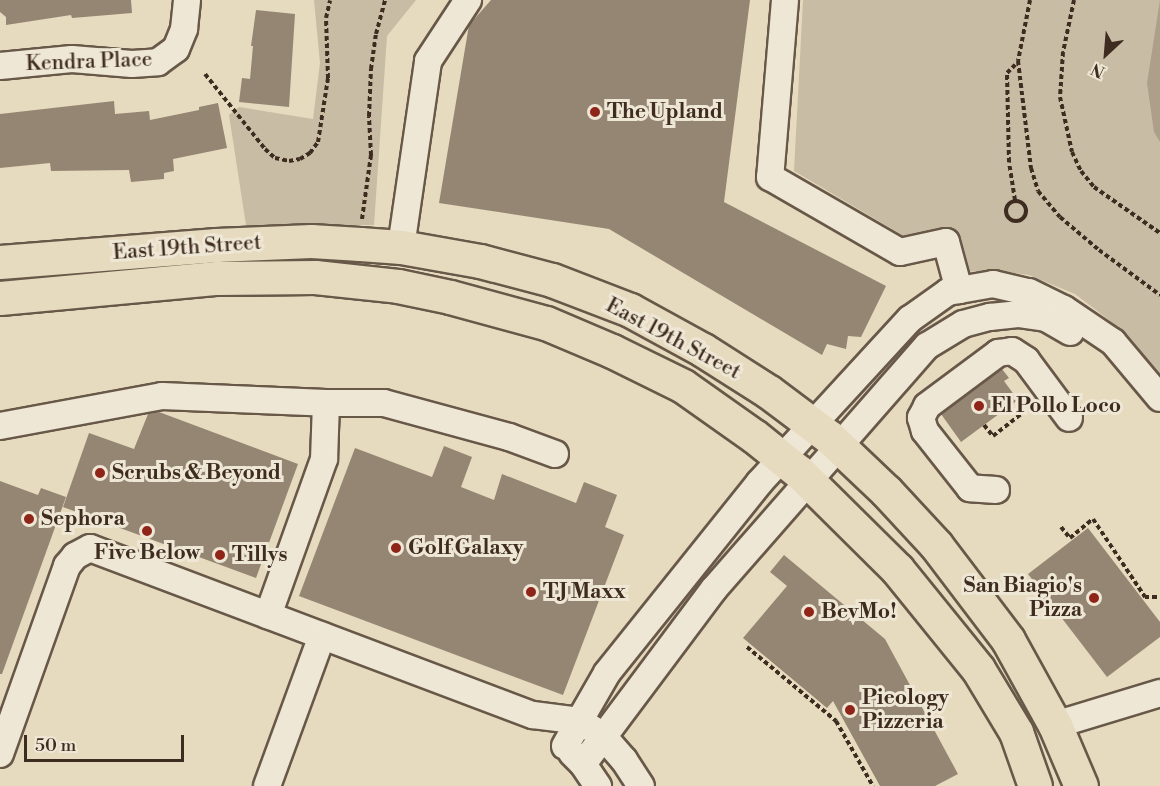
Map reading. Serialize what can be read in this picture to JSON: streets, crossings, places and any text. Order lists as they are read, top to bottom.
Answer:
{
  "streets": {
    "main road": ["East 19th Street"],
    "street": ["Kendra Place"]
  },
  "places": [
    "The Upland",
    "El Pollo Loco",
    "Scrubs & Beyond",
    "Sephora",
    "Five Below",
    "Golf Galaxy",
    "Tillys",
    "TJ Maxx",
    "San Biagio's Pizza",
    "BevMo!",
    "Pieology Pizzeria"
  ],
  "scale_bar": "50 m",
  "north": "bottom left"
}
